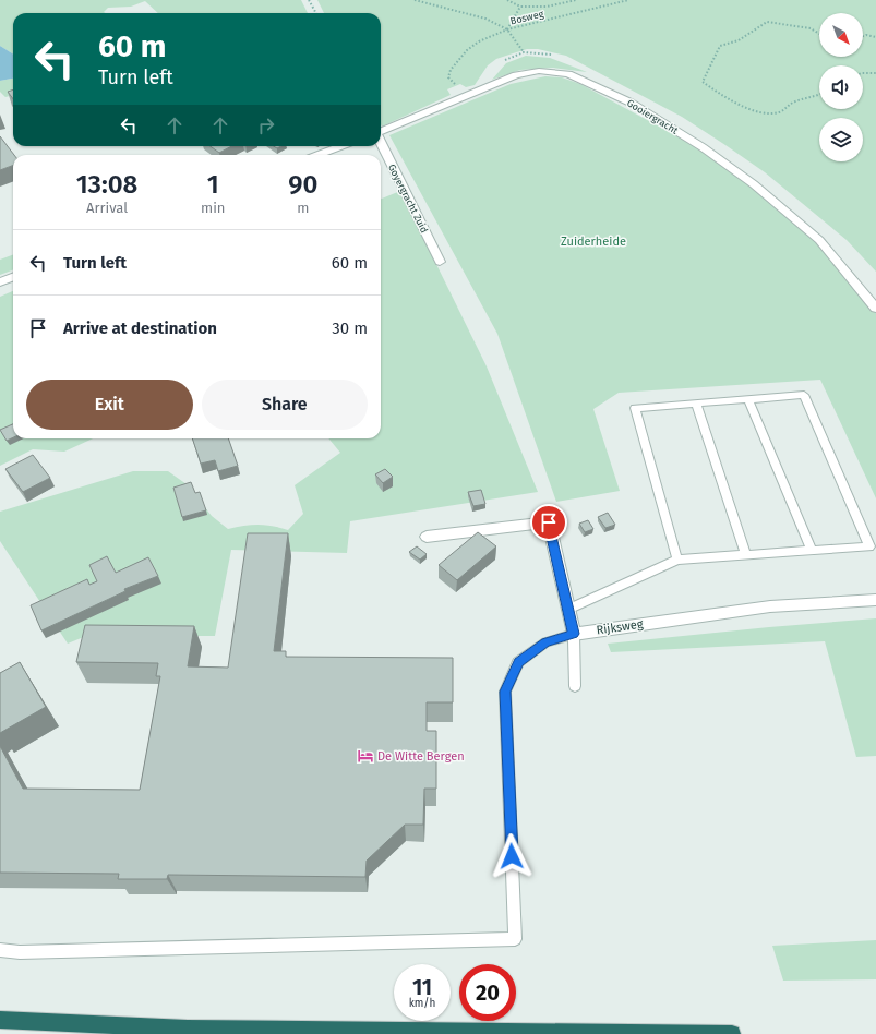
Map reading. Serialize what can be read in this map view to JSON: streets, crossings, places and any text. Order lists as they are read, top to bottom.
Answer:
{
  "streets": {
    "street": ["Gooiergracht", "Goyergracht Zuid", "Rijksweg"],
    "path": ["Bosweg"]
  },
  "crossings": [
    ["Bosweg", "Gooiergracht"]
  ],
  "parks": ["Zuiderheide"],
  "places": {
    "hotel": ["De Witte Bergen"]
  },
  "north": "bottom right",
  "page": {
    "turn": ["60 m", "Turn left"],
    "eta": [
      "13:08",
      "Arrival",
      "1",
      "min",
      "90",
      "m"
    ],
    "list": [
      {
        "name": "Turn left",
        "value": "60 m"
      },
      {
        "name": "Arrive at destination",
        "value": "30 m"
      }
    ],
    "buttons": ["Exit", "Share"],
    "speed": "11 km/h",
    "limit": "20"
  }
}
